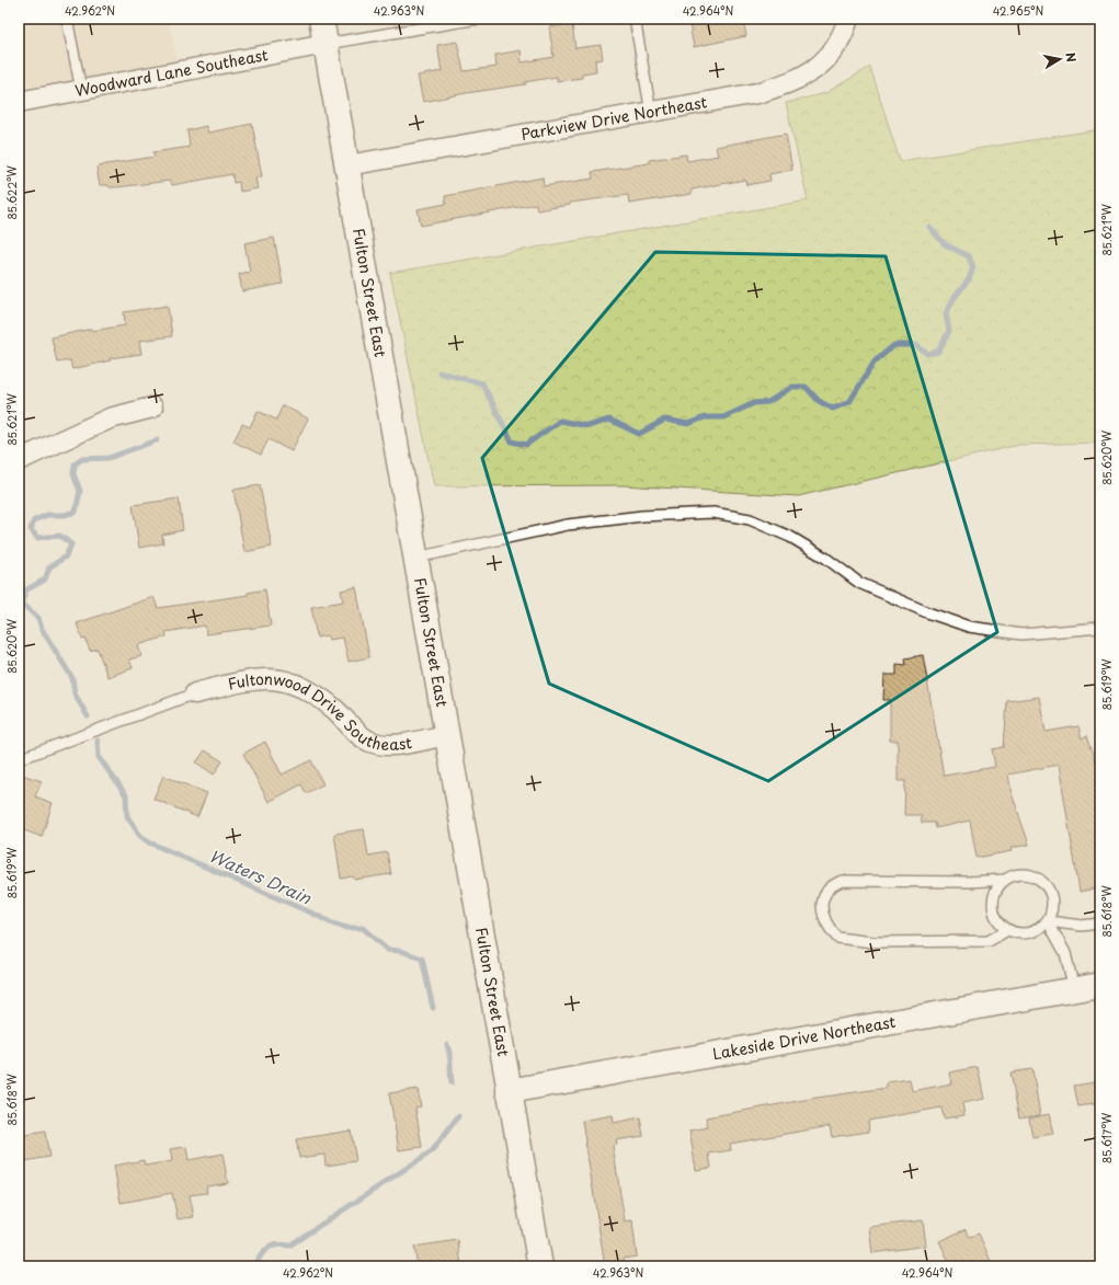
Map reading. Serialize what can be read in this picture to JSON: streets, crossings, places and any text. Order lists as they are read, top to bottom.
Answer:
{
  "streets": {
    "main road": ["Fulton Street East", "Lakeside Drive Northeast"],
    "street": ["Woodward Lane Southeast", "Parkview Drive Northeast", "Fultonwood Drive Southeast"]
  },
  "crossings": [
    ["Woodward Lane Southeast", "Fulton Street East"],
    ["Parkview Drive Northeast", "Fulton Street East"],
    ["Fulton Street East", "Fultonwood Drive Southeast"],
    ["Fulton Street East", "Lakeside Drive Northeast"]
  ],
  "water": ["Waters Drain"],
  "north": "right",
  "coordinates": [
    "42.962°N",
    "42.963°N",
    "42.964°N",
    "42.965°N",
    "85.622°W",
    "85.621°W",
    "85.620°W",
    "85.619°W",
    "85.618°W",
    "85.617°W"
  ]
}
